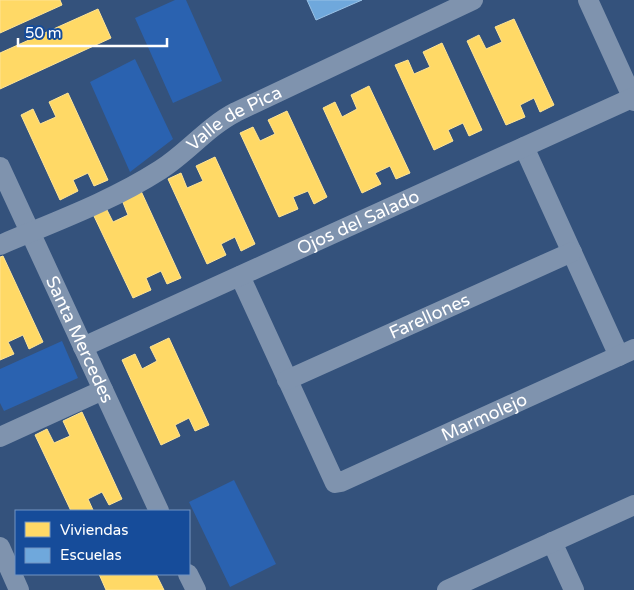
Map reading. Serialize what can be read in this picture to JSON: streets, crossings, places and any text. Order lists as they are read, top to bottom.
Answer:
{
  "streets": {
    "street": [
      "Valle de Pica",
      "Ojos del Salado",
      "Farellones",
      "Santa Mercedes",
      "Marmolejo"
    ]
  },
  "crossings": [
    ["Valle de Pica", "Santa Mercedes"],
    ["Ojos del Salado", "Santa Mercedes"],
    ["Farellones", "Marmolejo"]
  ],
  "legend": ["Viviendas", "Escuelas"],
  "scale_bar": "50 m"
}
